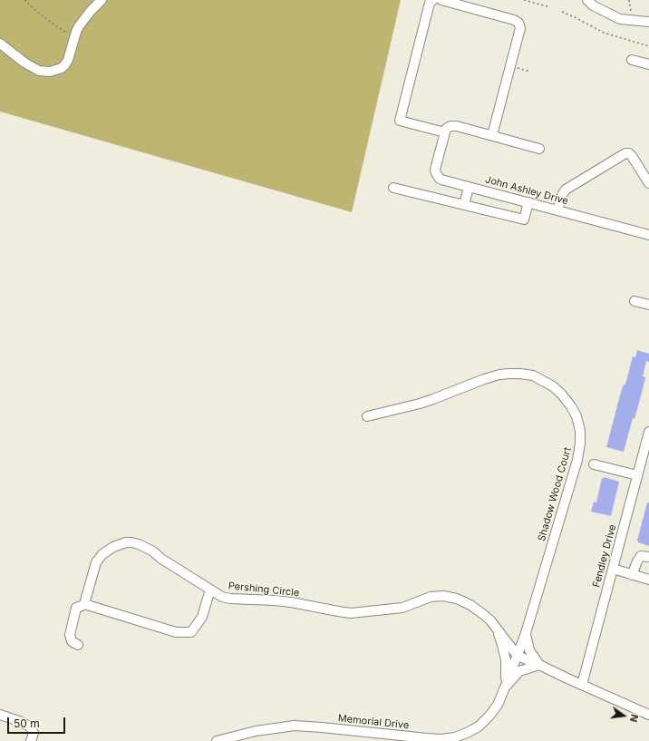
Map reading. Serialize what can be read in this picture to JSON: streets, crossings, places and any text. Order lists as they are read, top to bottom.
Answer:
{
  "streets": {
    "street": [
      "John Ashley Drive",
      "Shadow Wood Court",
      "Fendley Drive",
      "Pershing Circle",
      "Memorial Drive"
    ]
  },
  "crossings": [
    ["Shadow Wood Court", "Pershing Circle"],
    ["Pershing Circle", "Memorial Drive"]
  ],
  "scale_bar": "50 m",
  "north": "right"
}
